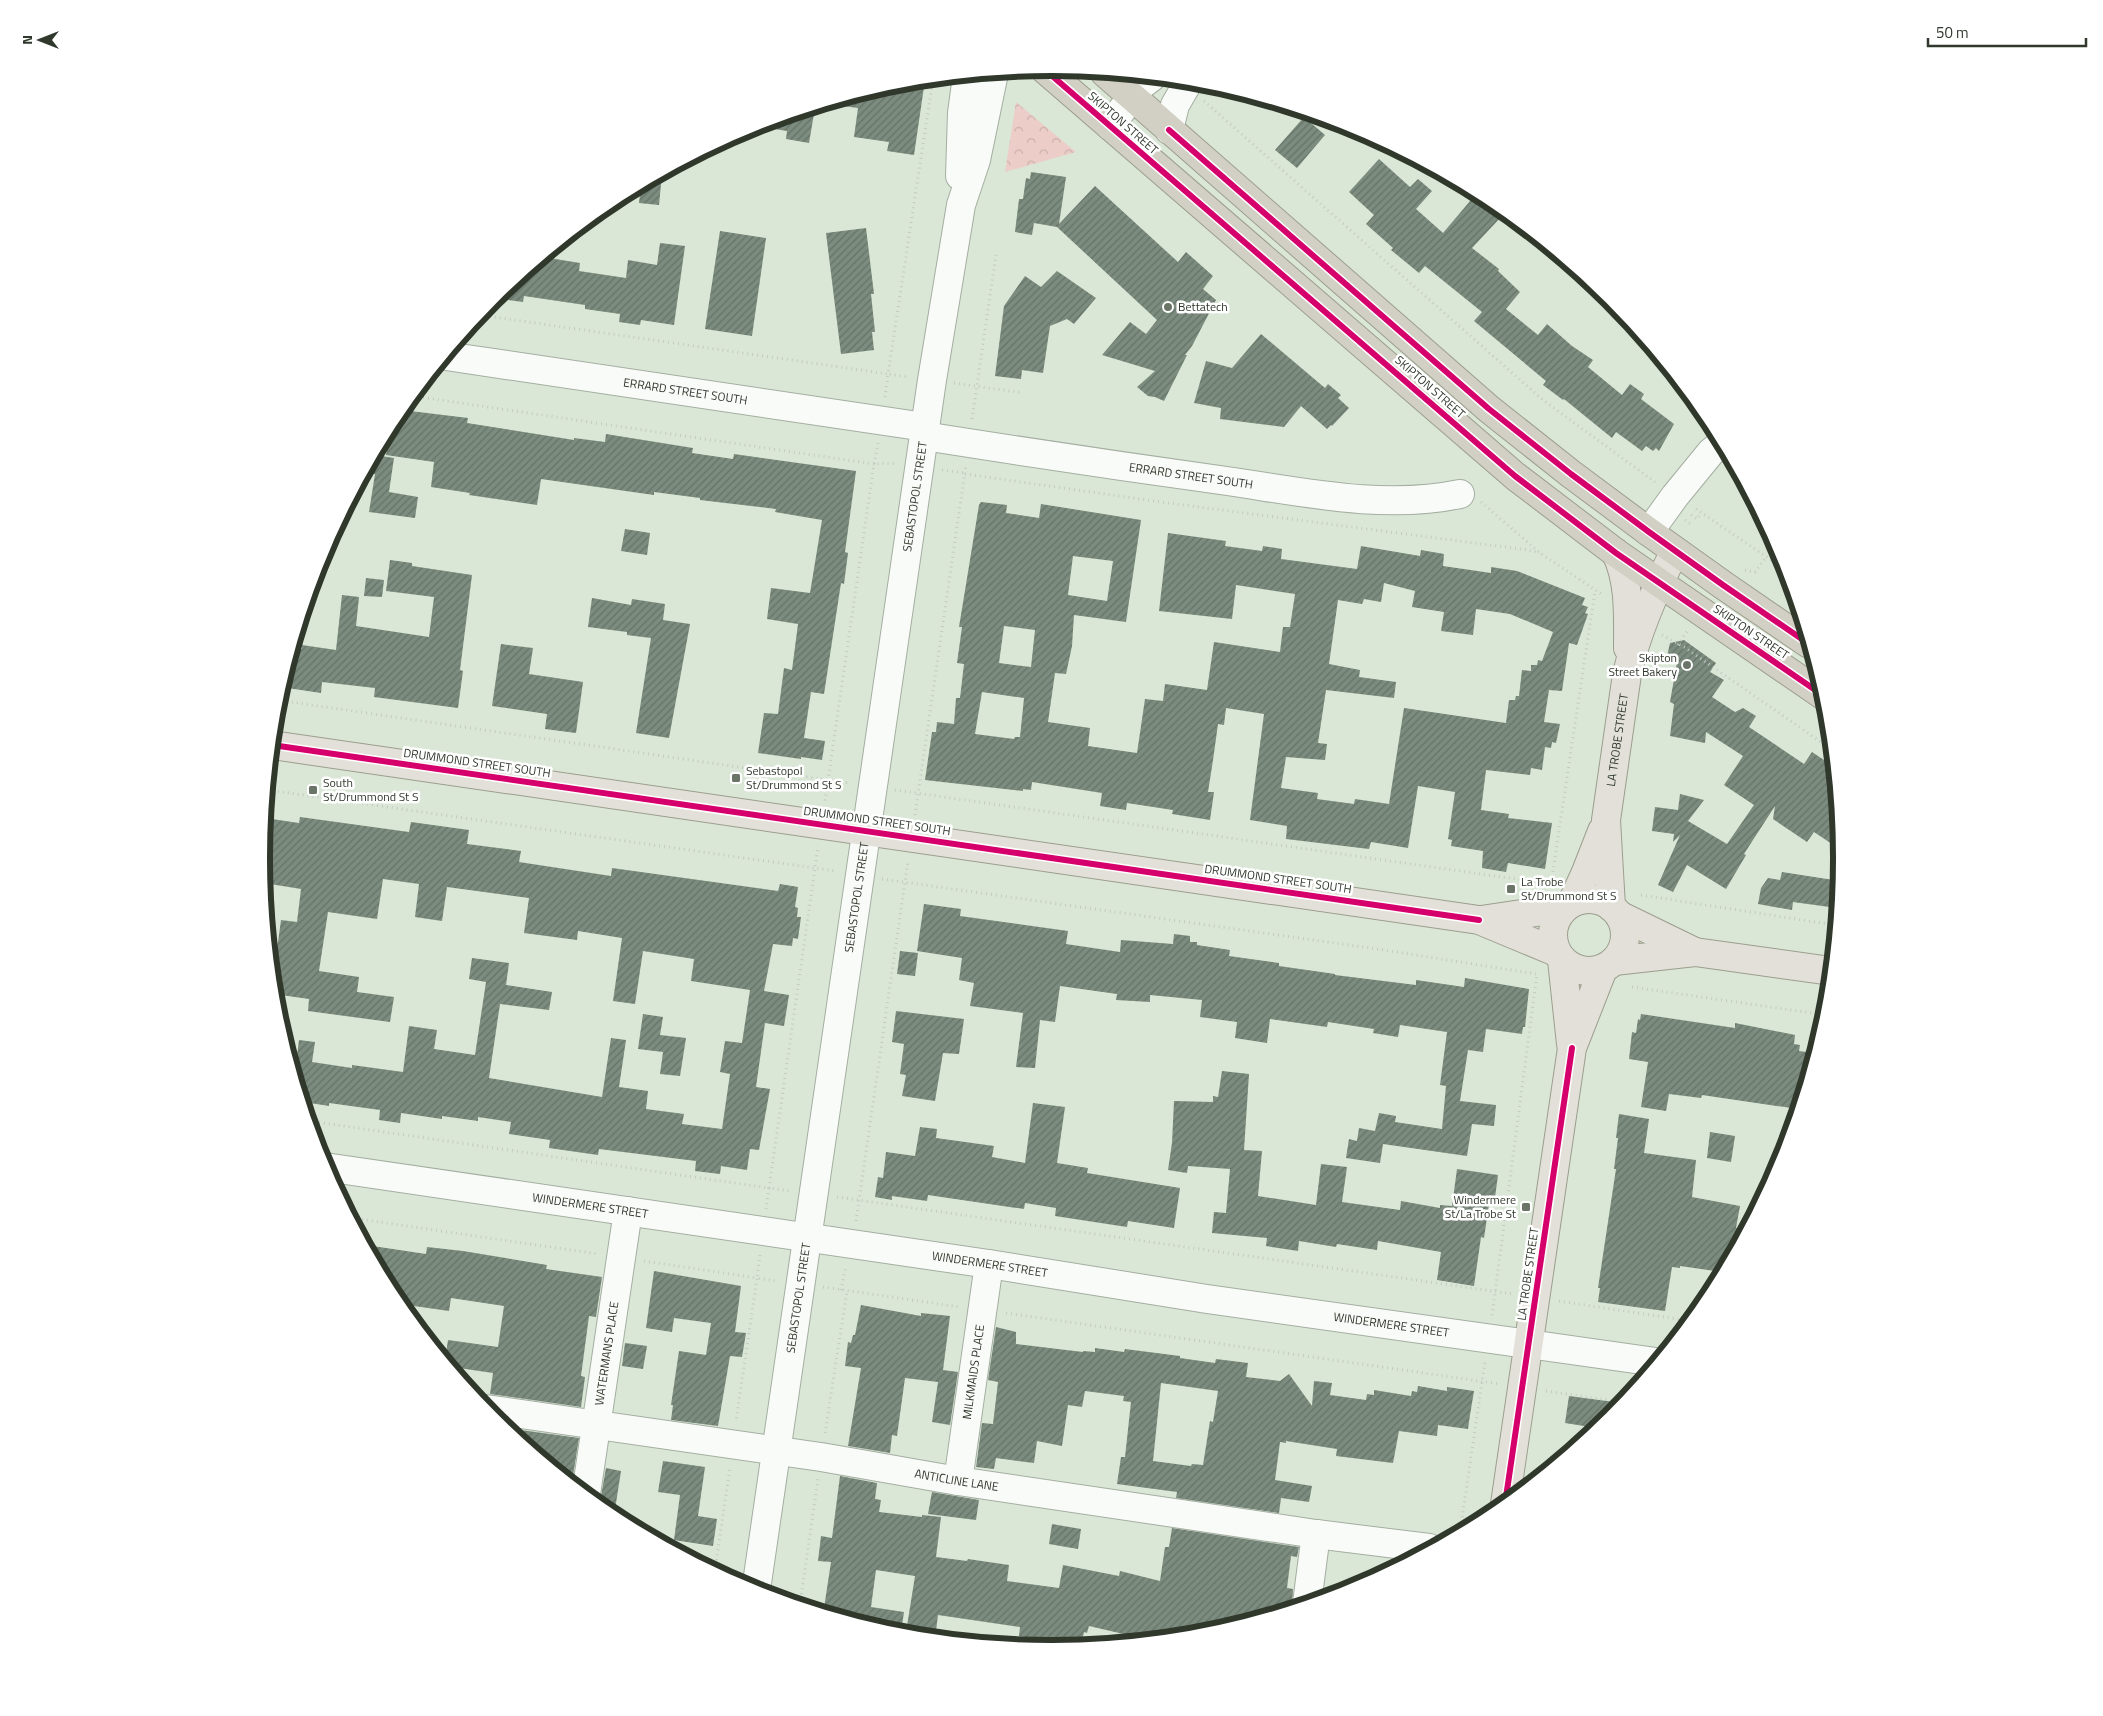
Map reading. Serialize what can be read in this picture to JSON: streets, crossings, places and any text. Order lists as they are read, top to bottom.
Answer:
{
  "streets": {
    "highway": ["SKIPTON STREET"],
    "main road": ["LA TROBE STREET", "DRUMMOND STREET SOUTH"],
    "street": [
      "ERRARD STREET SOUTH",
      "SEBASTOPOL STREET",
      "WINDERMERE STREET",
      "WATERMANS PLACE",
      "MILKMAIDS PLACE",
      "ANTICLINE LANE"
    ]
  },
  "crossings": [
    ["SKIPTON STREET", "LA TROBE STREET"],
    ["ERRARD STREET SOUTH", "SEBASTOPOL STREET"],
    ["SEBASTOPOL STREET", "DRUMMOND STREET SOUTH"],
    ["SEBASTOPOL STREET", "WINDERMERE STREET"],
    ["SEBASTOPOL STREET", "ANTICLINE LANE"],
    ["LA TROBE STREET", "DRUMMOND STREET SOUTH"],
    ["LA TROBE STREET", "WINDERMERE STREET"],
    ["WINDERMERE STREET", "WATERMANS PLACE"],
    ["WINDERMERE STREET", "MILKMAIDS PLACE"],
    ["WATERMANS PLACE", "ANTICLINE LANE"],
    ["MILKMAIDS PLACE", "ANTICLINE LANE"]
  ],
  "places": {
    "other": ["Bettatech", "Skipton Street Bakery"],
    "transit": [
      "Sebastopol St/Drummond St S",
      "South St/Drummond St S",
      "La Trobe St/Drummond St S",
      "Windermere St/La Trobe St"
    ]
  },
  "scale_bar": "50 m",
  "north": "left"
}
